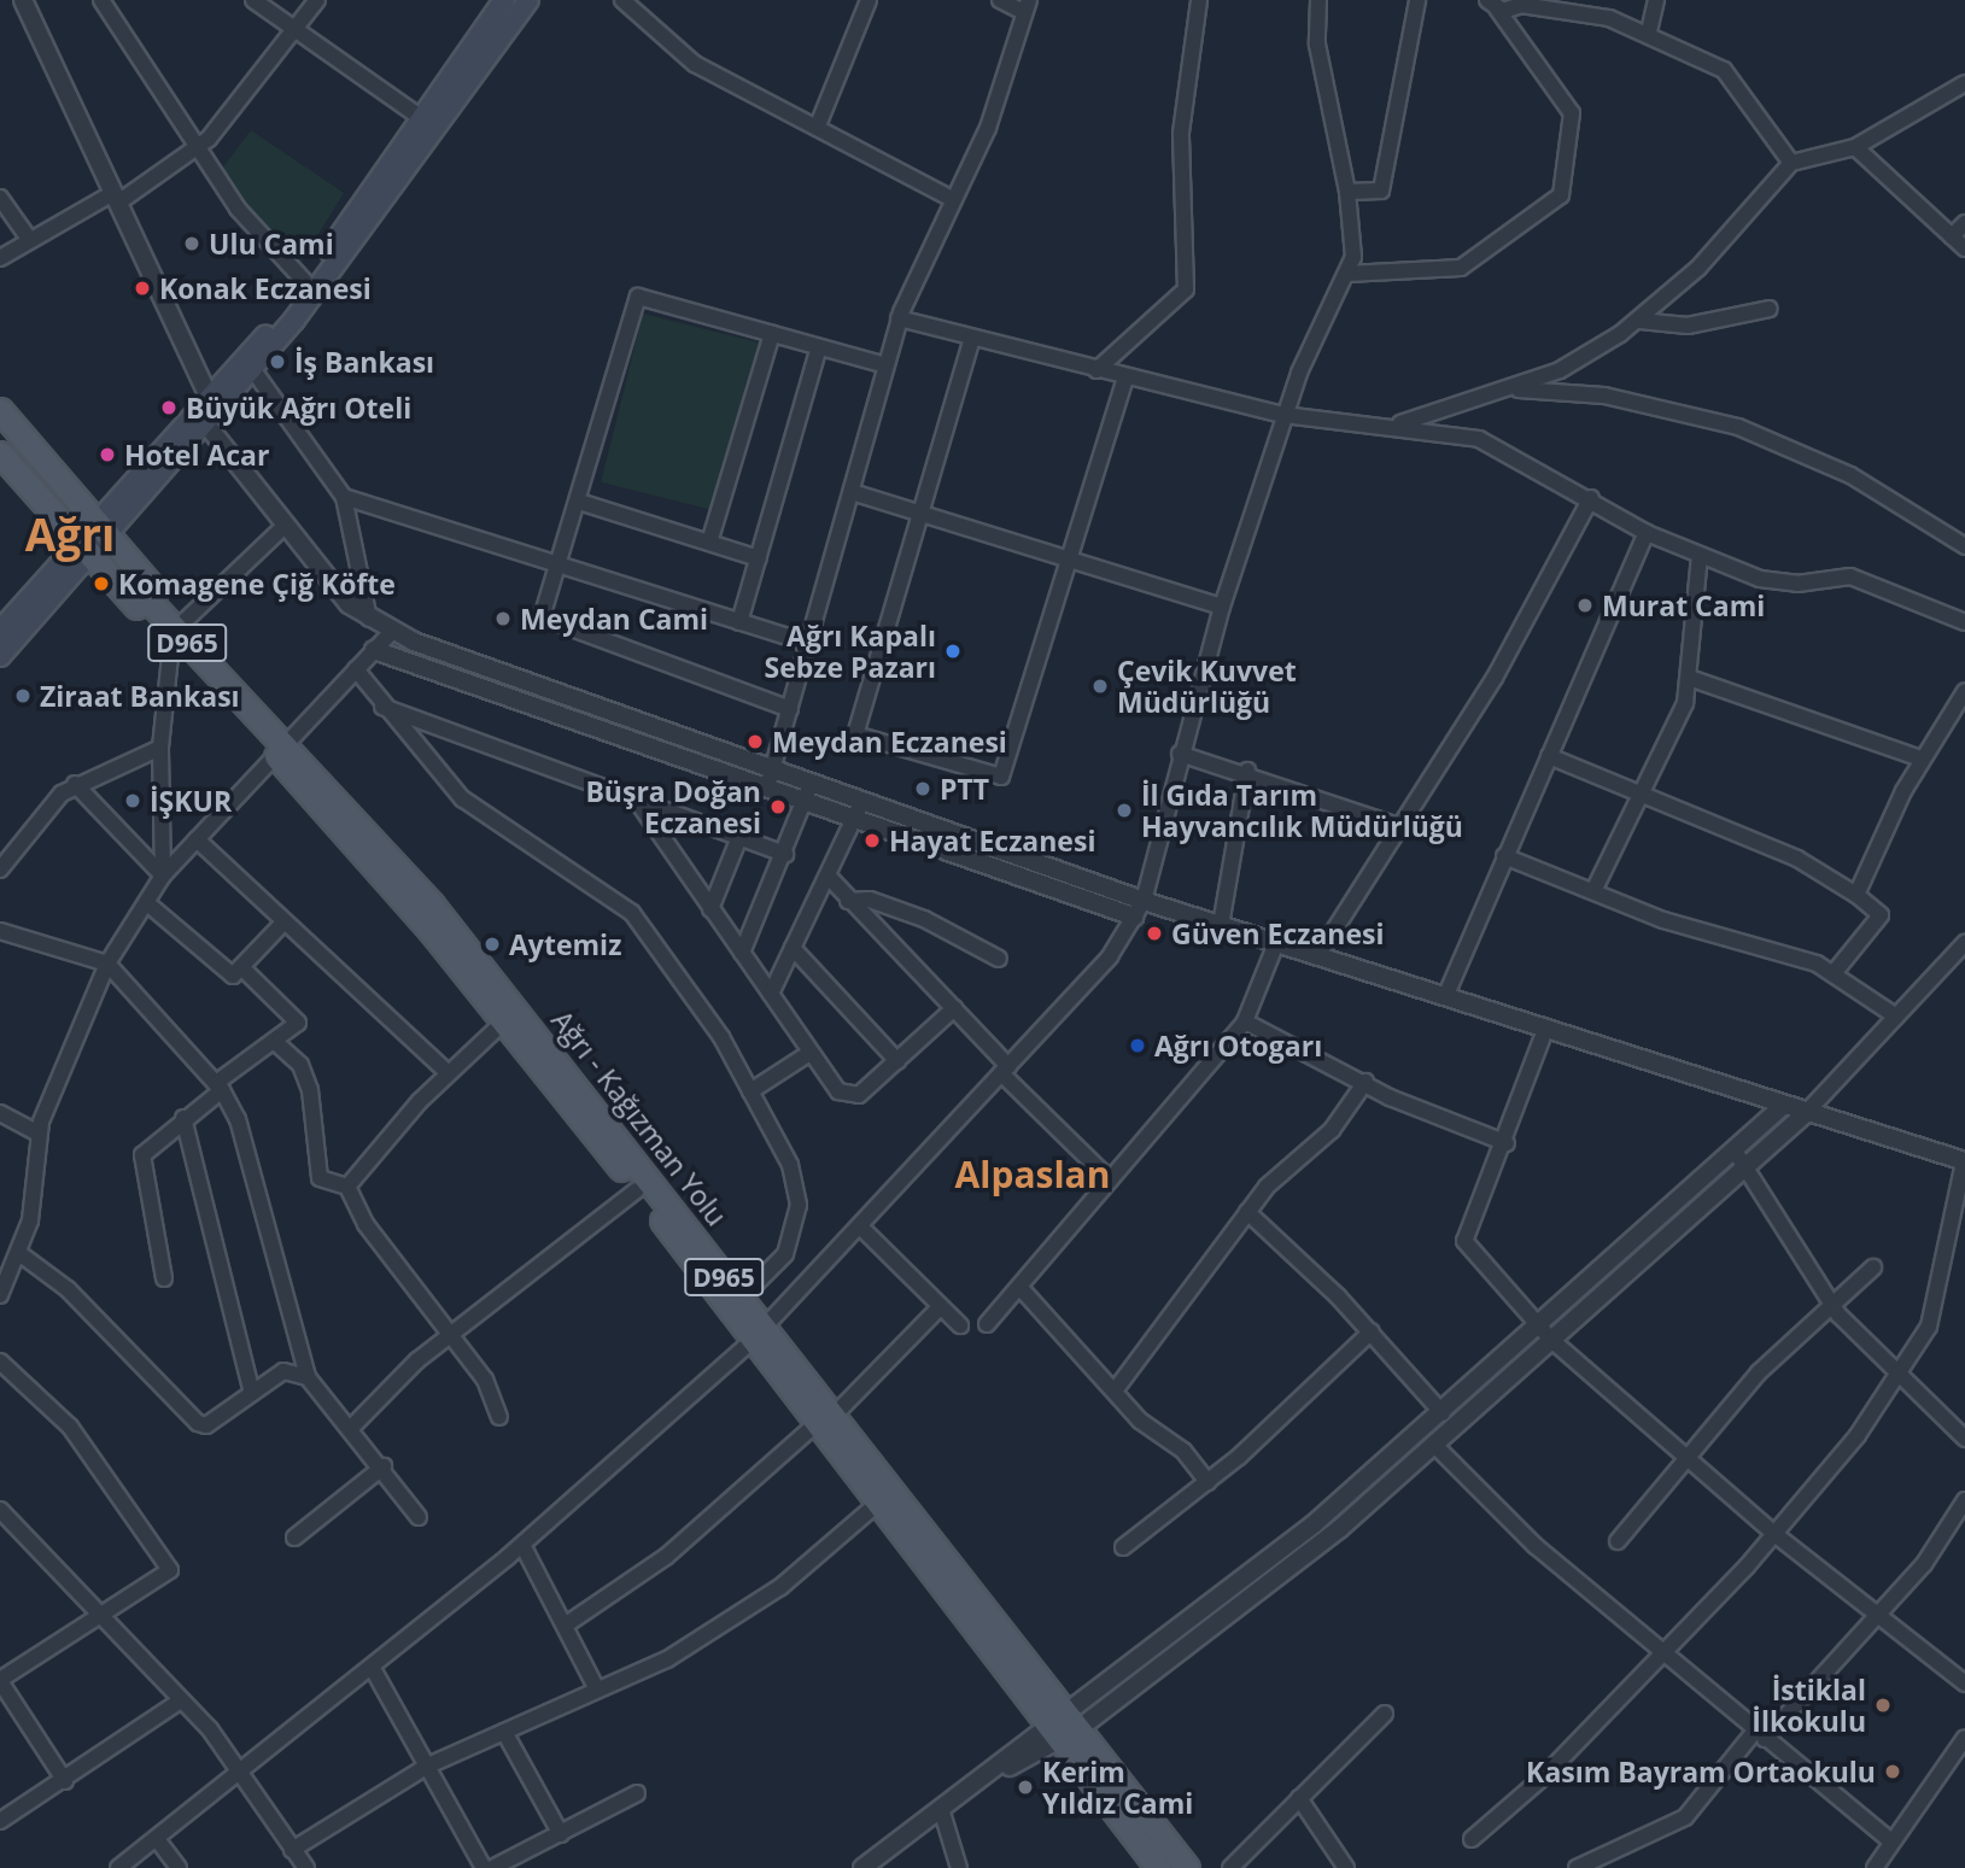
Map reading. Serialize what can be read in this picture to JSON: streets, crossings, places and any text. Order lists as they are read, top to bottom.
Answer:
{
  "streets": {
    "main road": ["D965", "Ağrı - Kağızman Yolu"]
  },
  "districts": ["Ağrı", "Alpaslan"],
  "places": [
    "Ulu Cami",
    "Konak Eczanesi",
    "İş Bankası",
    "Büyük Ağrı Oteli",
    "Hotel Acar",
    "Komagene Çiğ Köfte",
    "Murat Cami",
    "Meydan Cami",
    "Ağrı Kapalı Sebze Pazarı",
    "Çevik Kuvvet Müdürlüğü",
    "Ziraat Bankası",
    "Meydan Eczanesi",
    "PTT",
    "İŞKUR",
    "Büşra Doğan Eczanesi",
    "İl Gıda Tarım Hayvancılık Müdürlüğü",
    "Hayat Eczanesi",
    "Güven Eczanesi",
    "Aytemiz",
    "Ağrı Otogarı",
    "İstiklal İlkokulu",
    "Kasım Bayram Ortaokulu",
    "Kerim Yıldız Cami"
  ]
}
